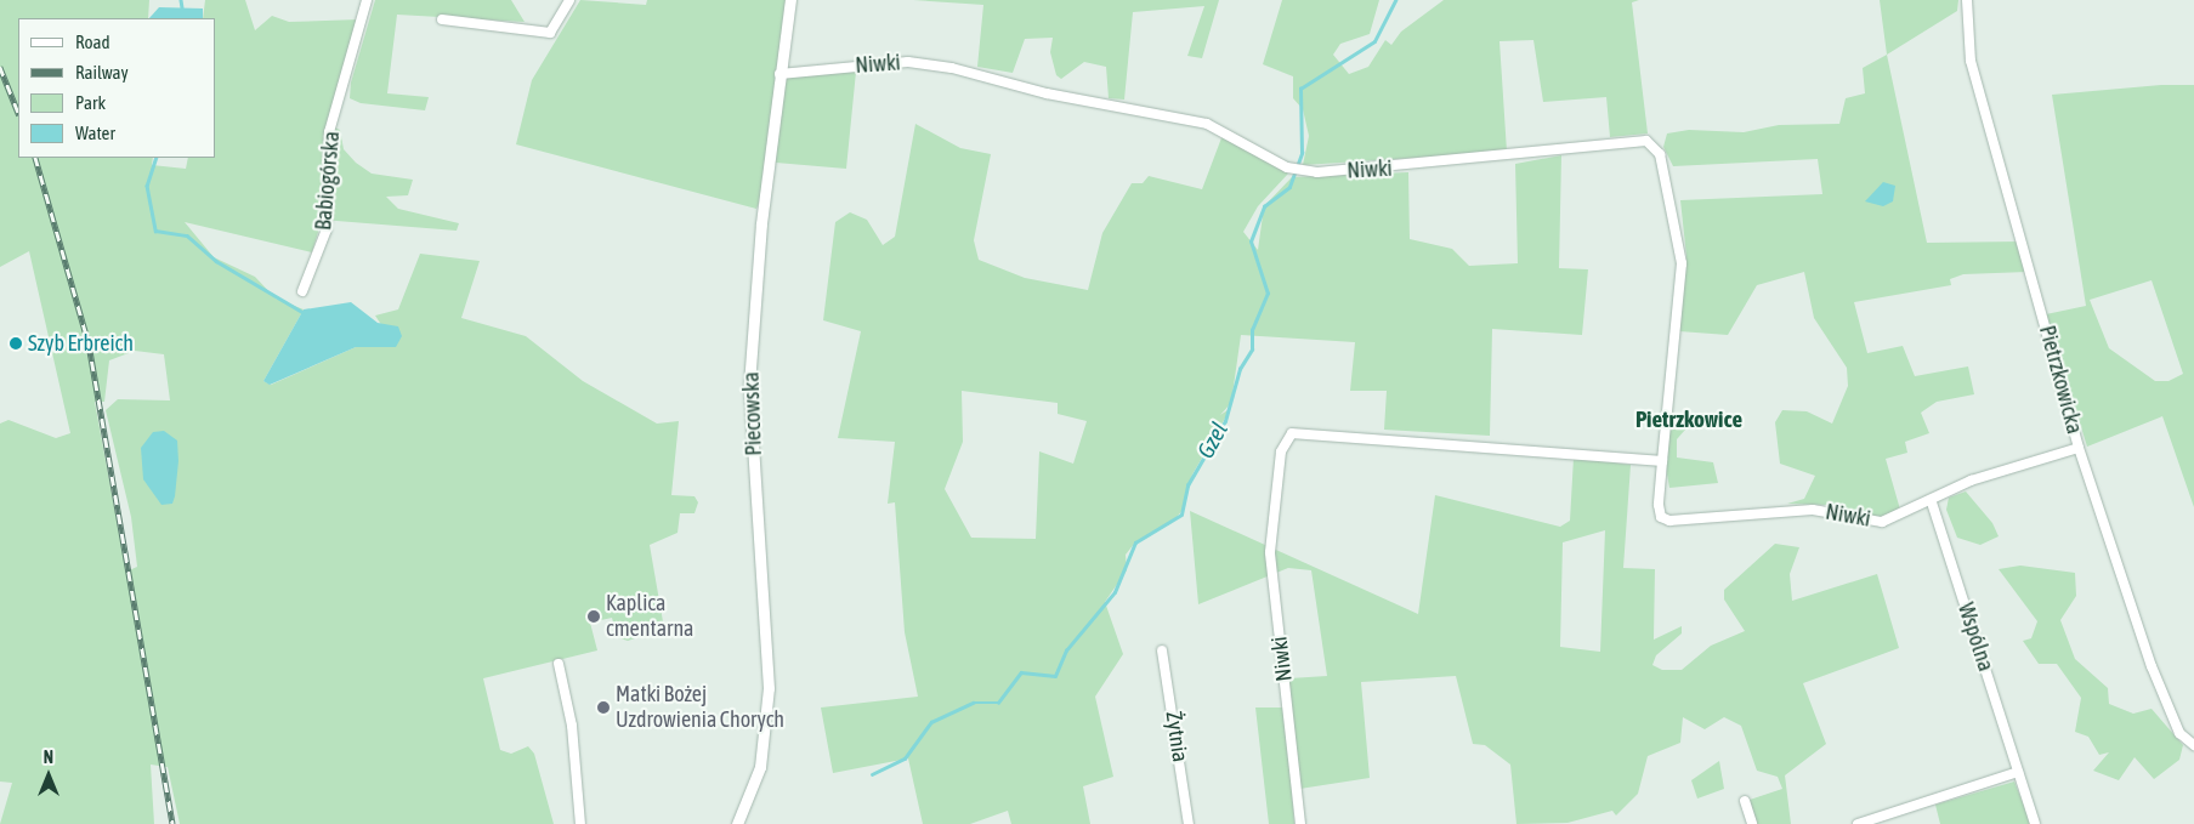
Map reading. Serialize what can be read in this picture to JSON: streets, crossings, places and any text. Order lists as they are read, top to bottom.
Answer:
{
  "streets": {
    "street": [
      "Niwki",
      "Babiogórska",
      "Pietrzkowicka",
      "Piecowska",
      "Wspólna",
      "Żytnia"
    ]
  },
  "crossings": [
    ["Niwki", "Pietrzkowicka"],
    ["Niwki", "Piecowska"],
    ["Niwki", "Wspólna"]
  ],
  "districts": ["Pietrzkowice"],
  "water": ["Gzel"],
  "places": ["Szyb Erbreich", "Kaplica cmentarna", "Matki Bożej Uzdrowienia Chorych"],
  "legend": [
    "Road",
    "Railway",
    "Park",
    "Water"
  ],
  "north": "top"
}
